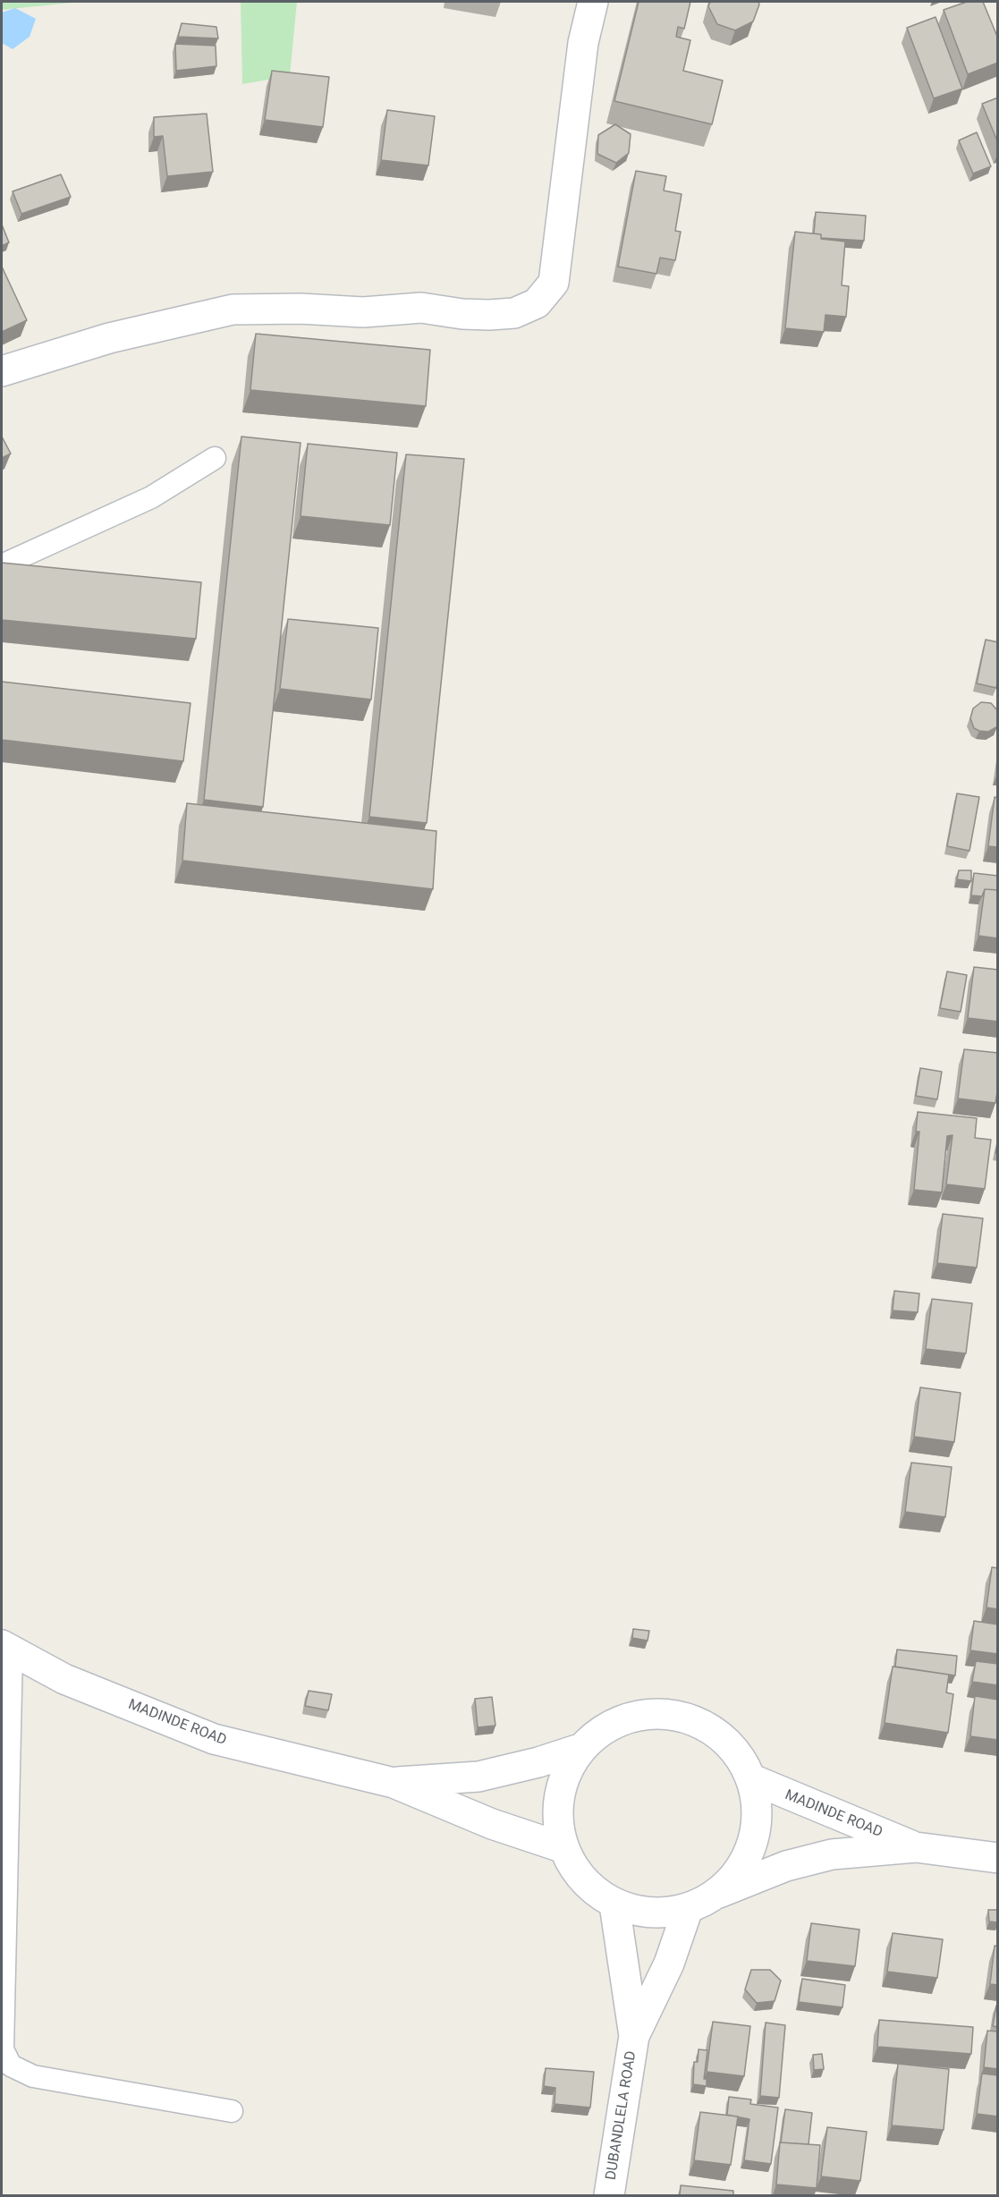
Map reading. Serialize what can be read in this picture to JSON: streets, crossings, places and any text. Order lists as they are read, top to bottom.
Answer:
{
  "streets": {
    "street": ["MADINDE ROAD", "DUBANDLELA ROAD"]
  },
  "crossings": [
    ["MADINDE ROAD", "DUBANDLELA ROAD"]
  ]
}
